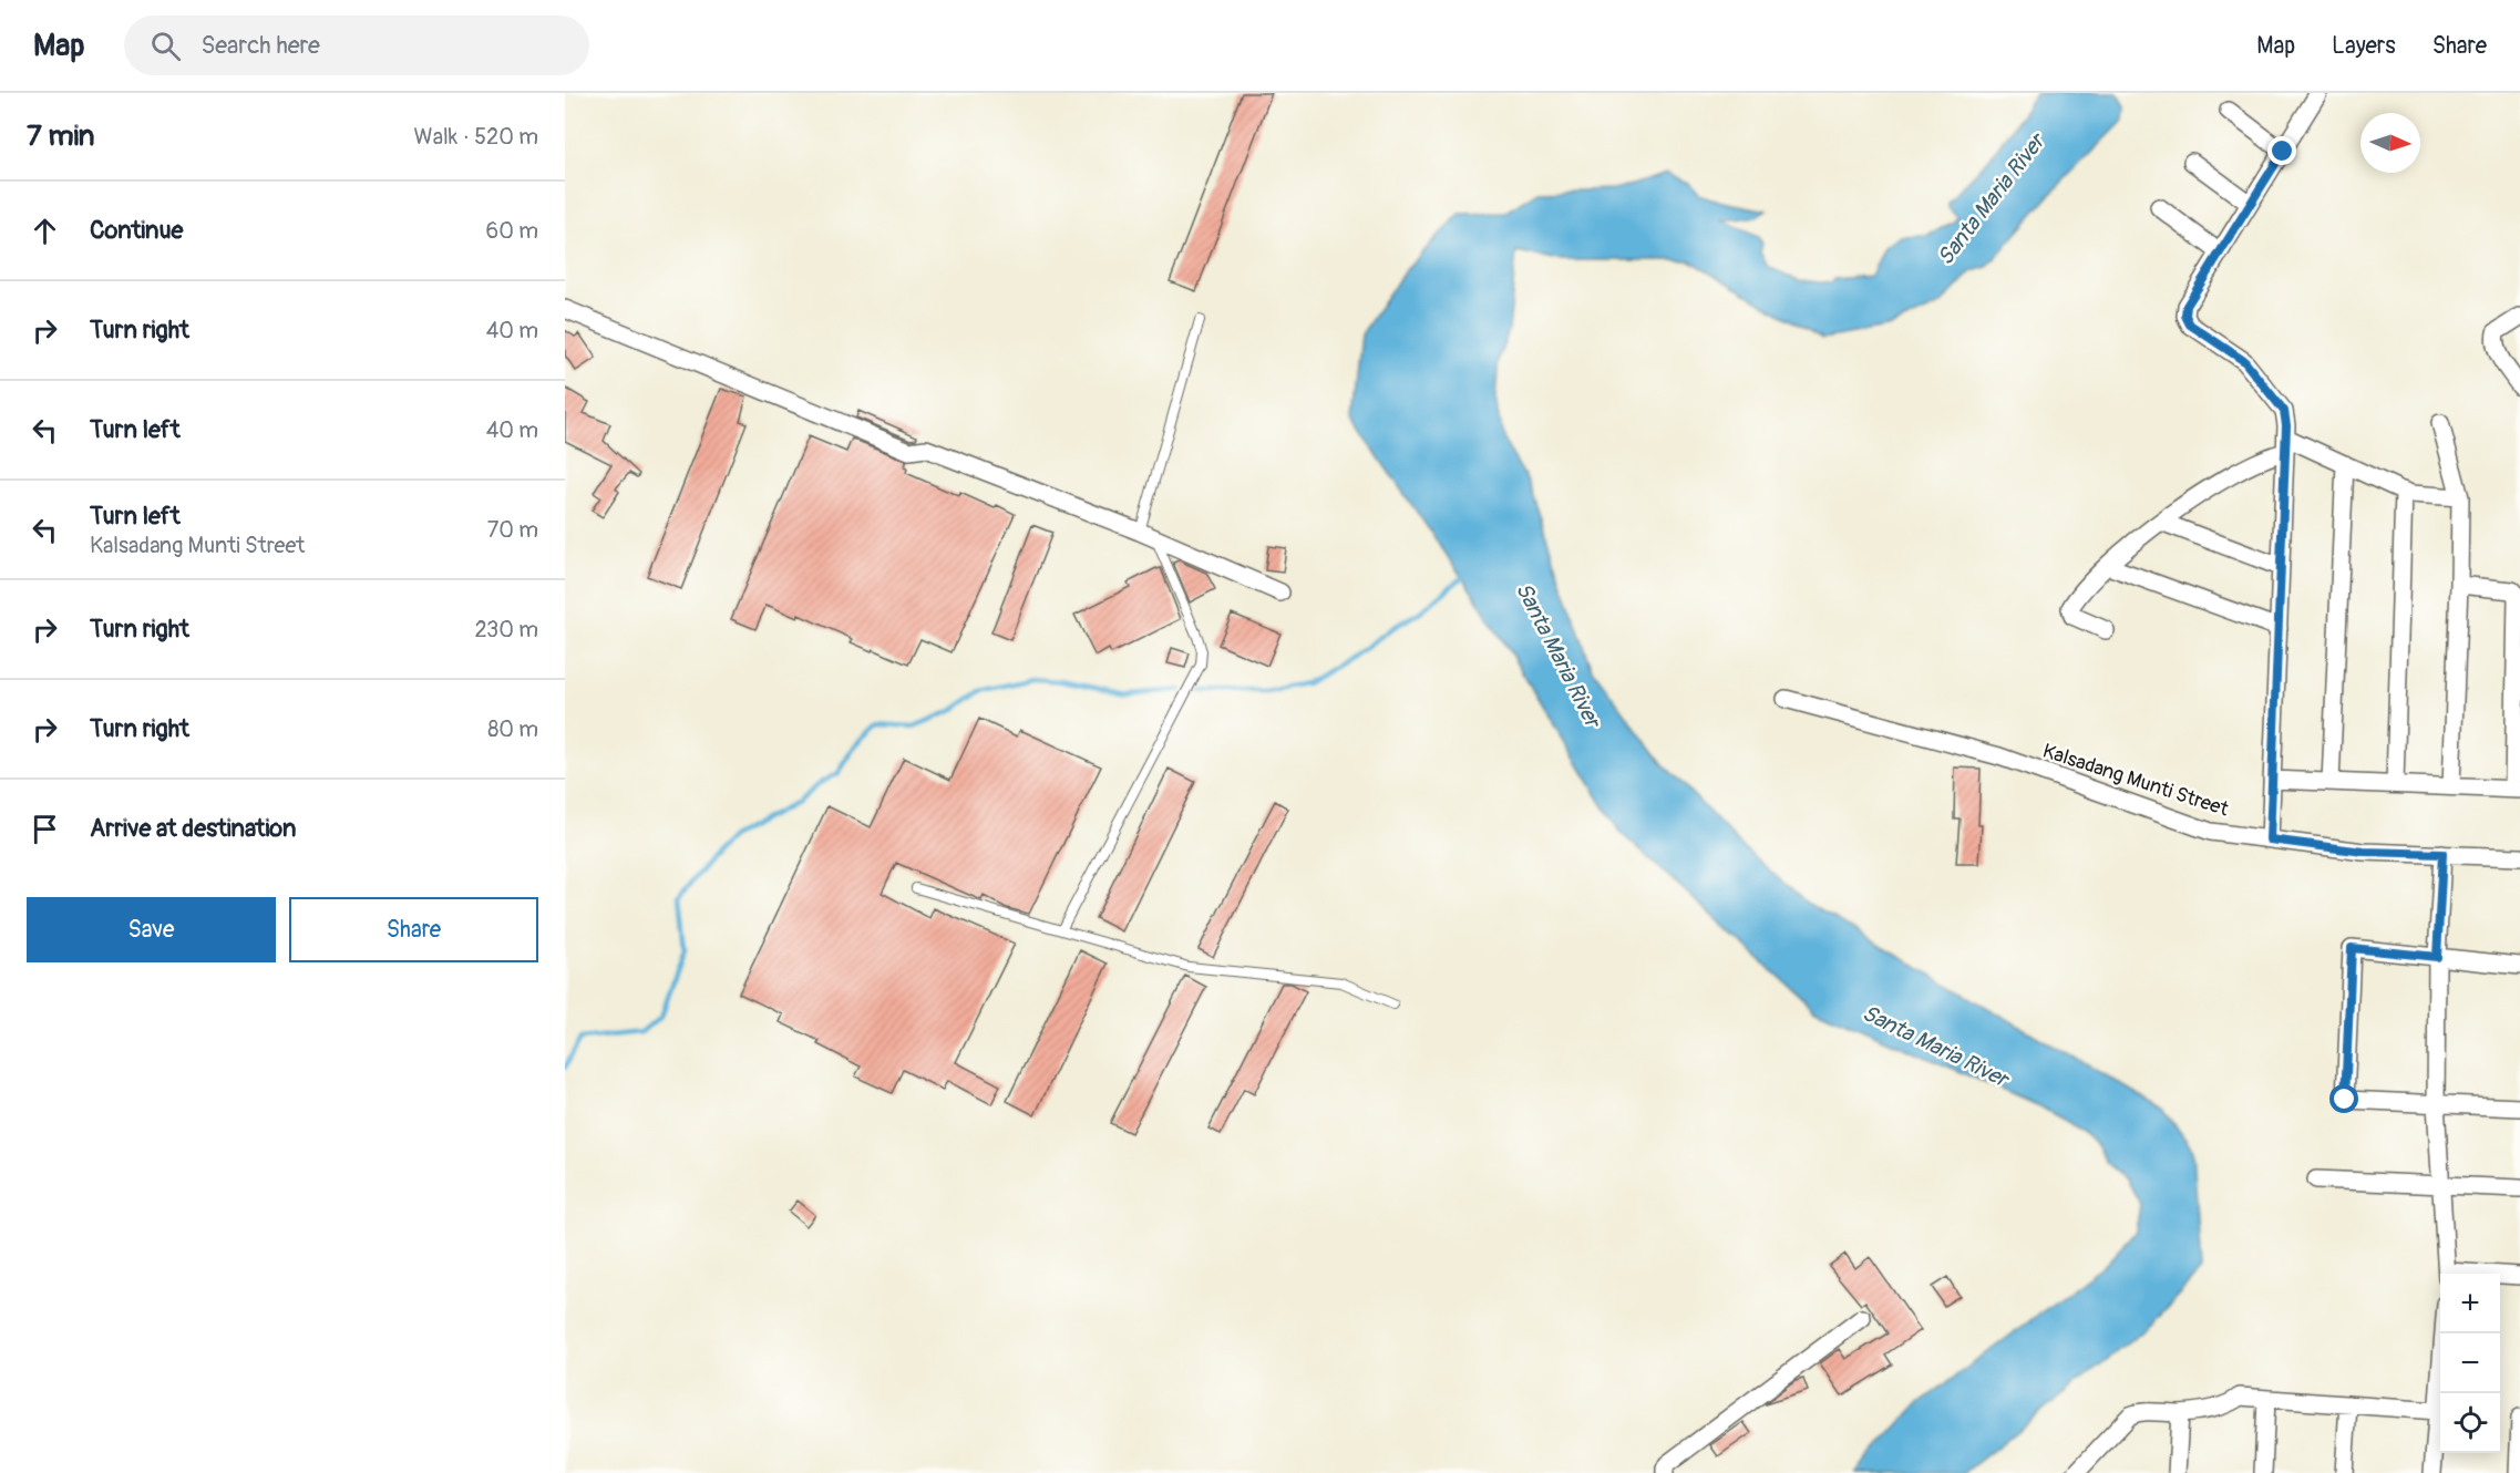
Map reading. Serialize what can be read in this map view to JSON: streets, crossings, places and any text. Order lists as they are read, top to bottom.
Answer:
{
  "streets": {
    "street": ["Kalsadang Munti Street"]
  },
  "water": ["Santa Maria River"],
  "north": "right",
  "page": {
    "header": "Map",
    "search": "Search here",
    "nav": ["Map", "Layers", "Share"],
    "heading": ["7 min", "Walk · 520 m"],
    "list": [
      ["Continue", "60 m"],
      ["Turn right", "40 m"],
      ["Turn left", "40 m"],
      ["Turn left", "Kalsadang Munti Street", "70 m"],
      ["Turn right", "230 m"],
      ["Turn right", "80 m"],
      "Arrive at destination"
    ],
    "buttons": ["Save", "Share"],
    "map_buttons": ["+", "−"]
  }
}
